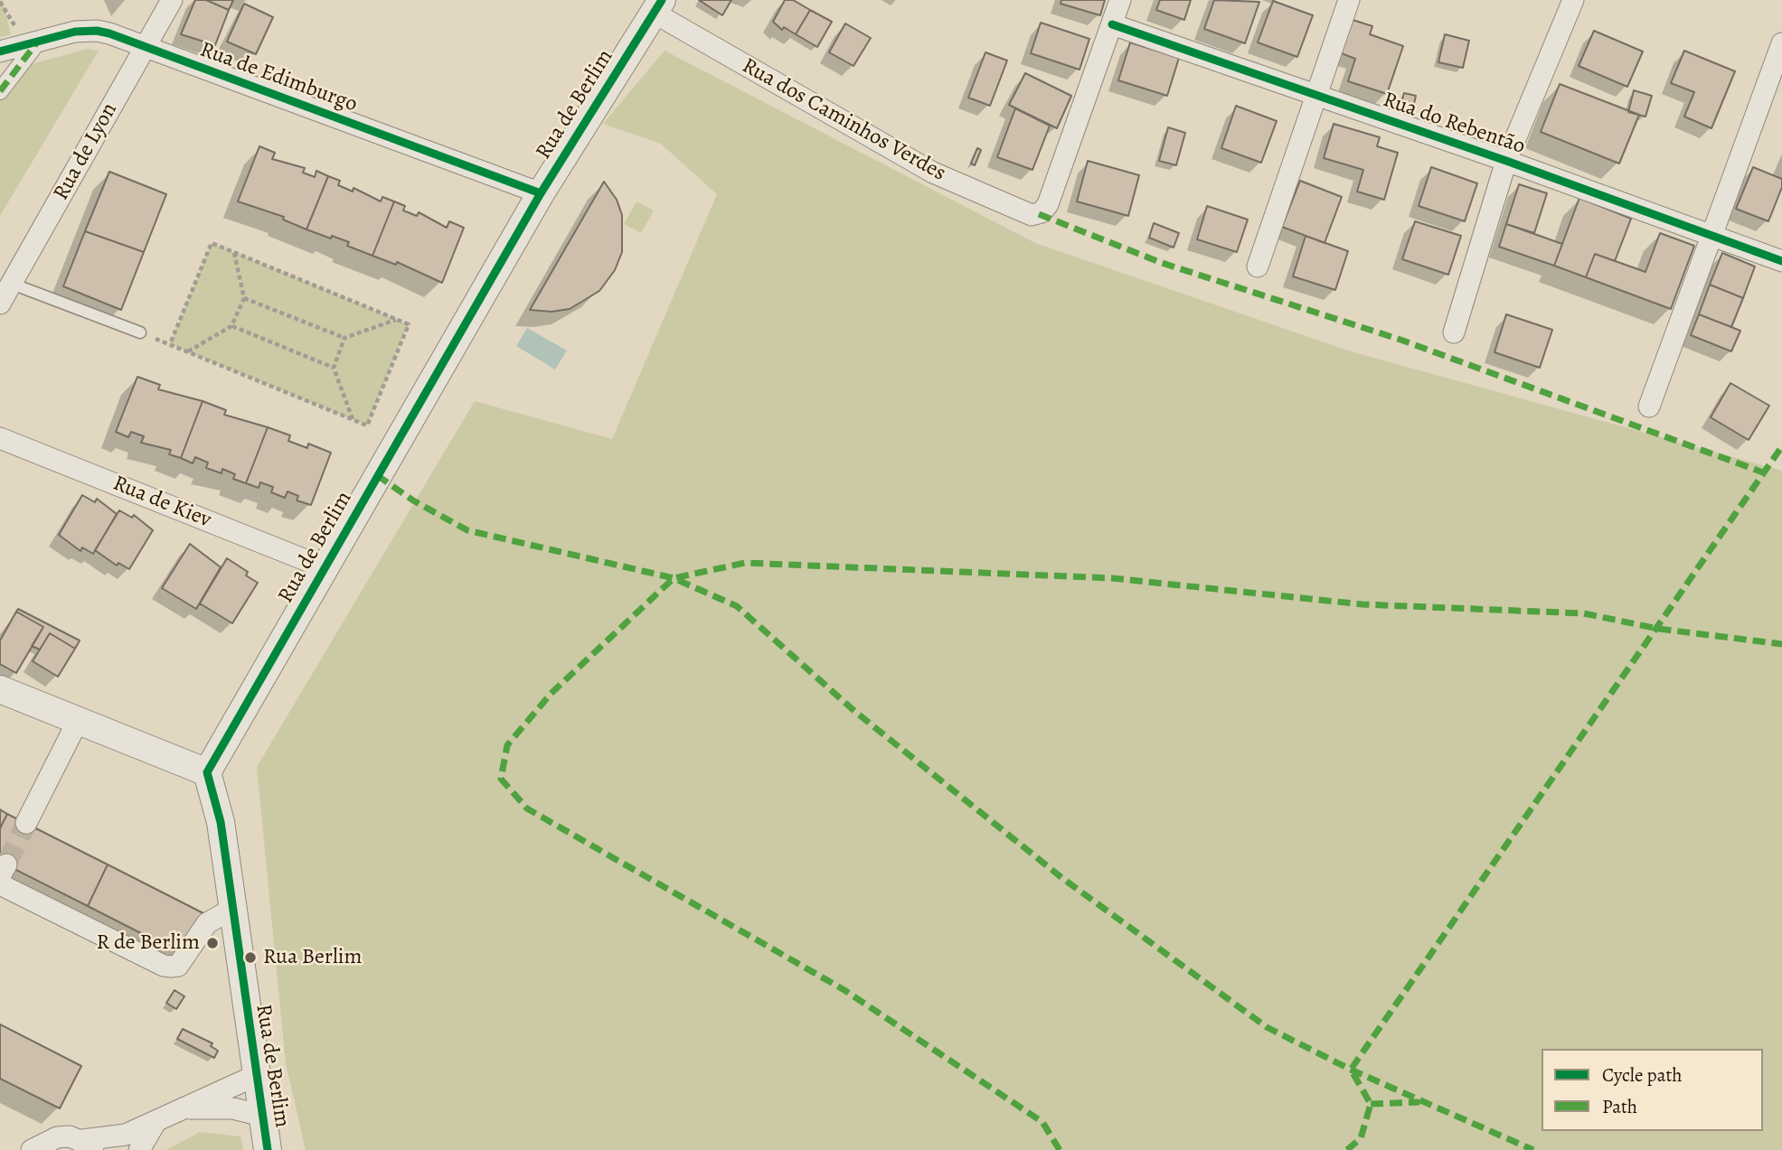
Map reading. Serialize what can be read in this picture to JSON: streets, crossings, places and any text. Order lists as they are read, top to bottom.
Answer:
{
  "streets": {
    "street": [
      "Rua de Edimburgo",
      "Rua de Berlim",
      "Rua dos Caminhos Verdes",
      "Rua do Rebentão",
      "Rua de Lyon",
      "Rua de Kiev"
    ]
  },
  "crossings": [
    ["Rua de Edimburgo", "Rua de Berlim"],
    ["Rua de Edimburgo", "Rua de Lyon"],
    ["Rua de Berlim", "Rua dos Caminhos Verdes"],
    ["Rua de Berlim", "Rua de Kiev"],
    ["Rua dos Caminhos Verdes", "Rua do Rebentão"]
  ],
  "places": ["R de Berlim", "Rua Berlim"],
  "legend": ["Cycle path", "Path"]
}
